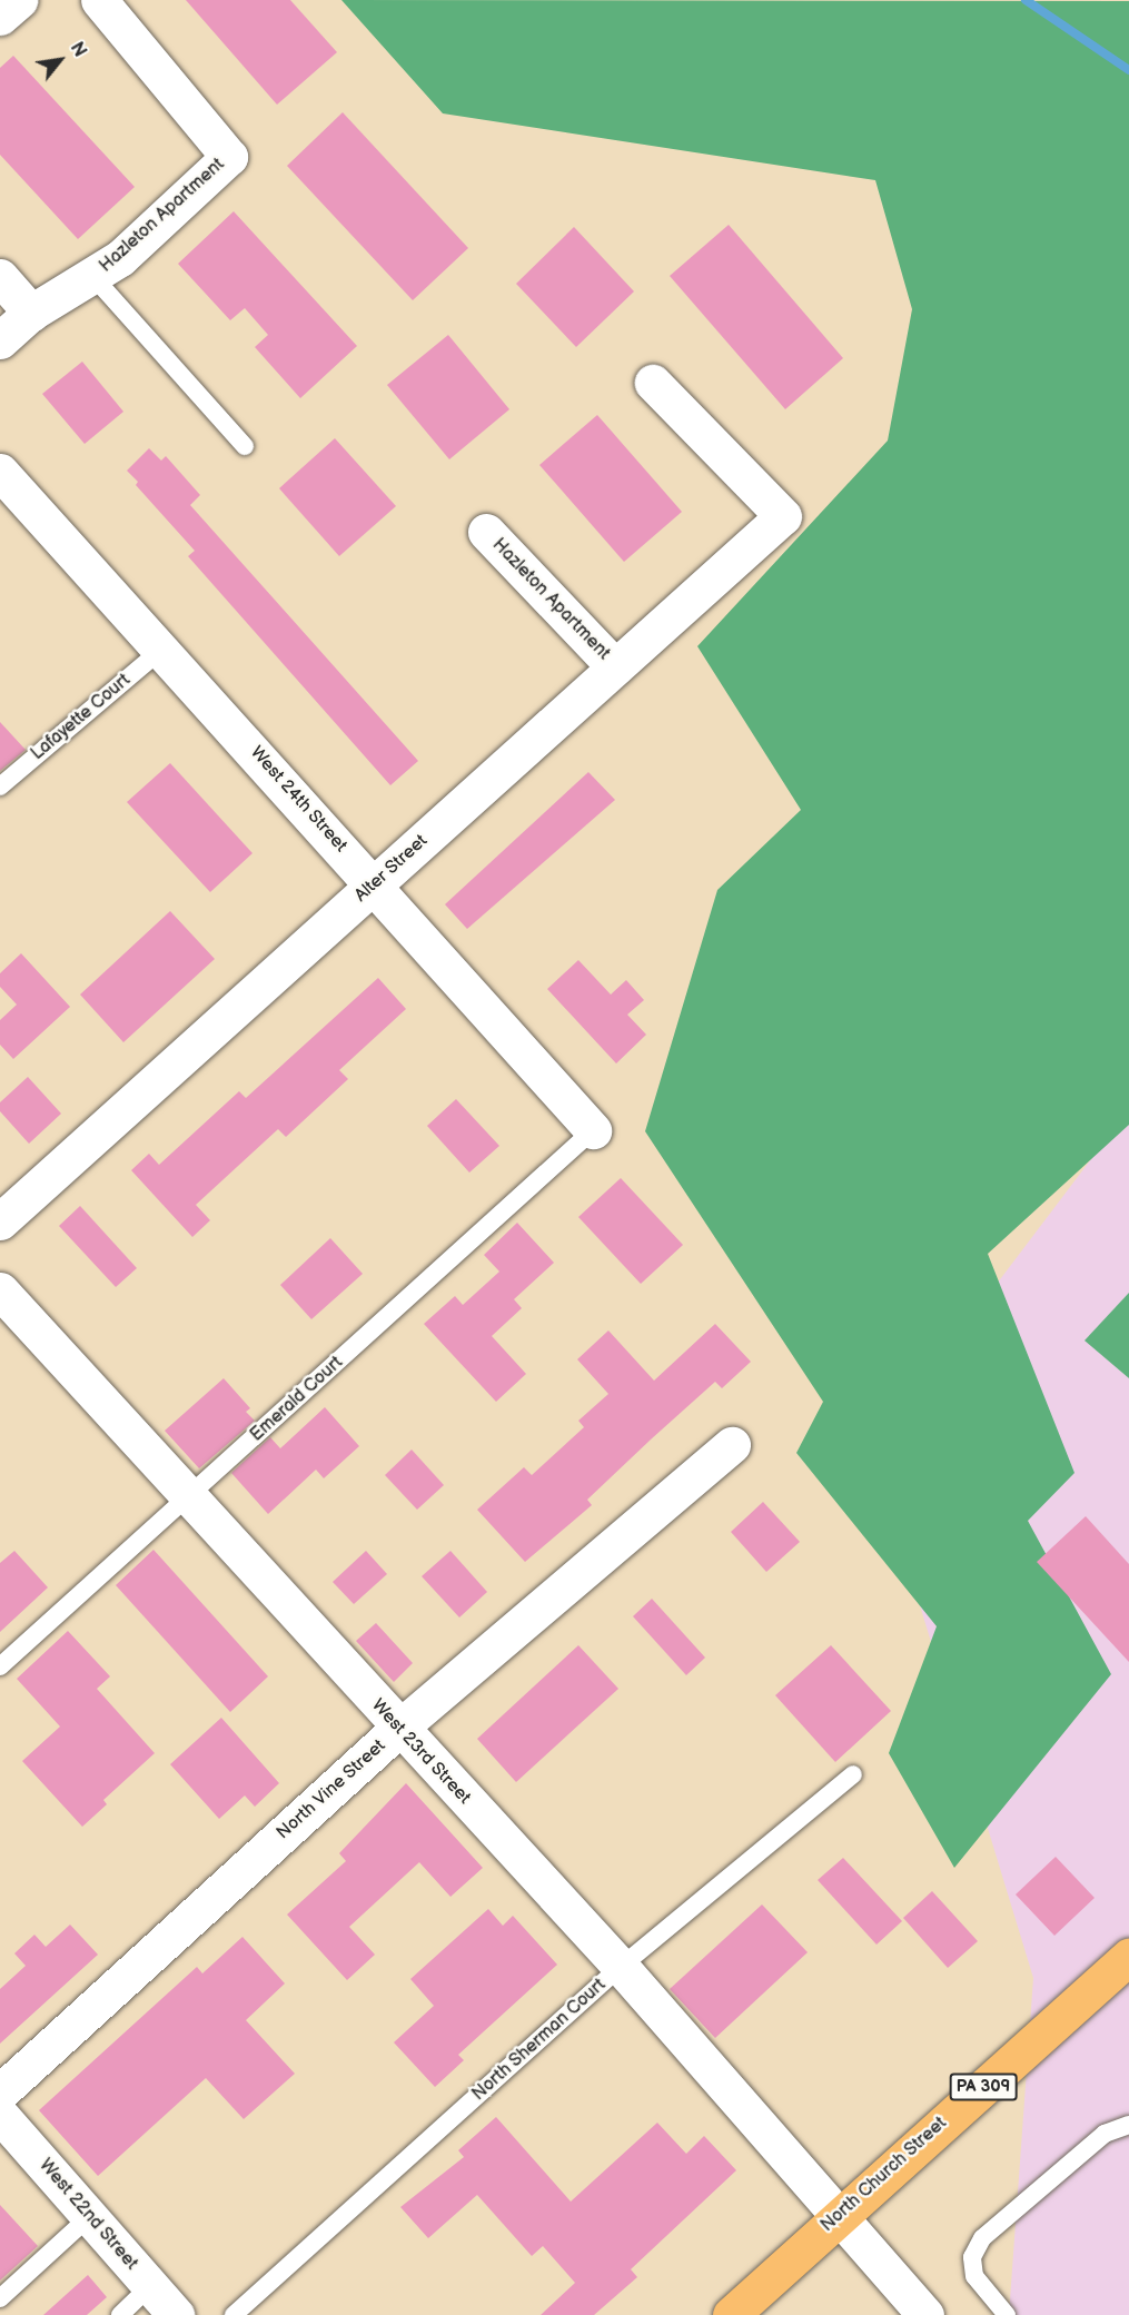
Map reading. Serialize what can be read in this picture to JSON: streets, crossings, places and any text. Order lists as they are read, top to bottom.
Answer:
{
  "streets": {
    "main road": ["PA 309", "North Church Street"],
    "street": [
      "Hazleton Apartment",
      "West 24th Street",
      "Alter Street",
      "West 23rd Street",
      "North Vine Street",
      "West 22nd Street"
    ],
    "lane": ["Lafayette Court", "Emerald Court", "North Sherman Court"]
  },
  "crossings": [
    ["Hazleton Apartment", "Alter Street"],
    ["Lafayette Court", "West 24th Street"],
    ["West 24th Street", "Alter Street"],
    ["West 24th Street", "Emerald Court"],
    ["Emerald Court", "West 23rd Street"],
    ["West 23rd Street", "North Vine Street"],
    ["West 23rd Street", "North Sherman Court"],
    ["West 23rd Street", "North Church Street"]
  ],
  "north": "top right"
}
